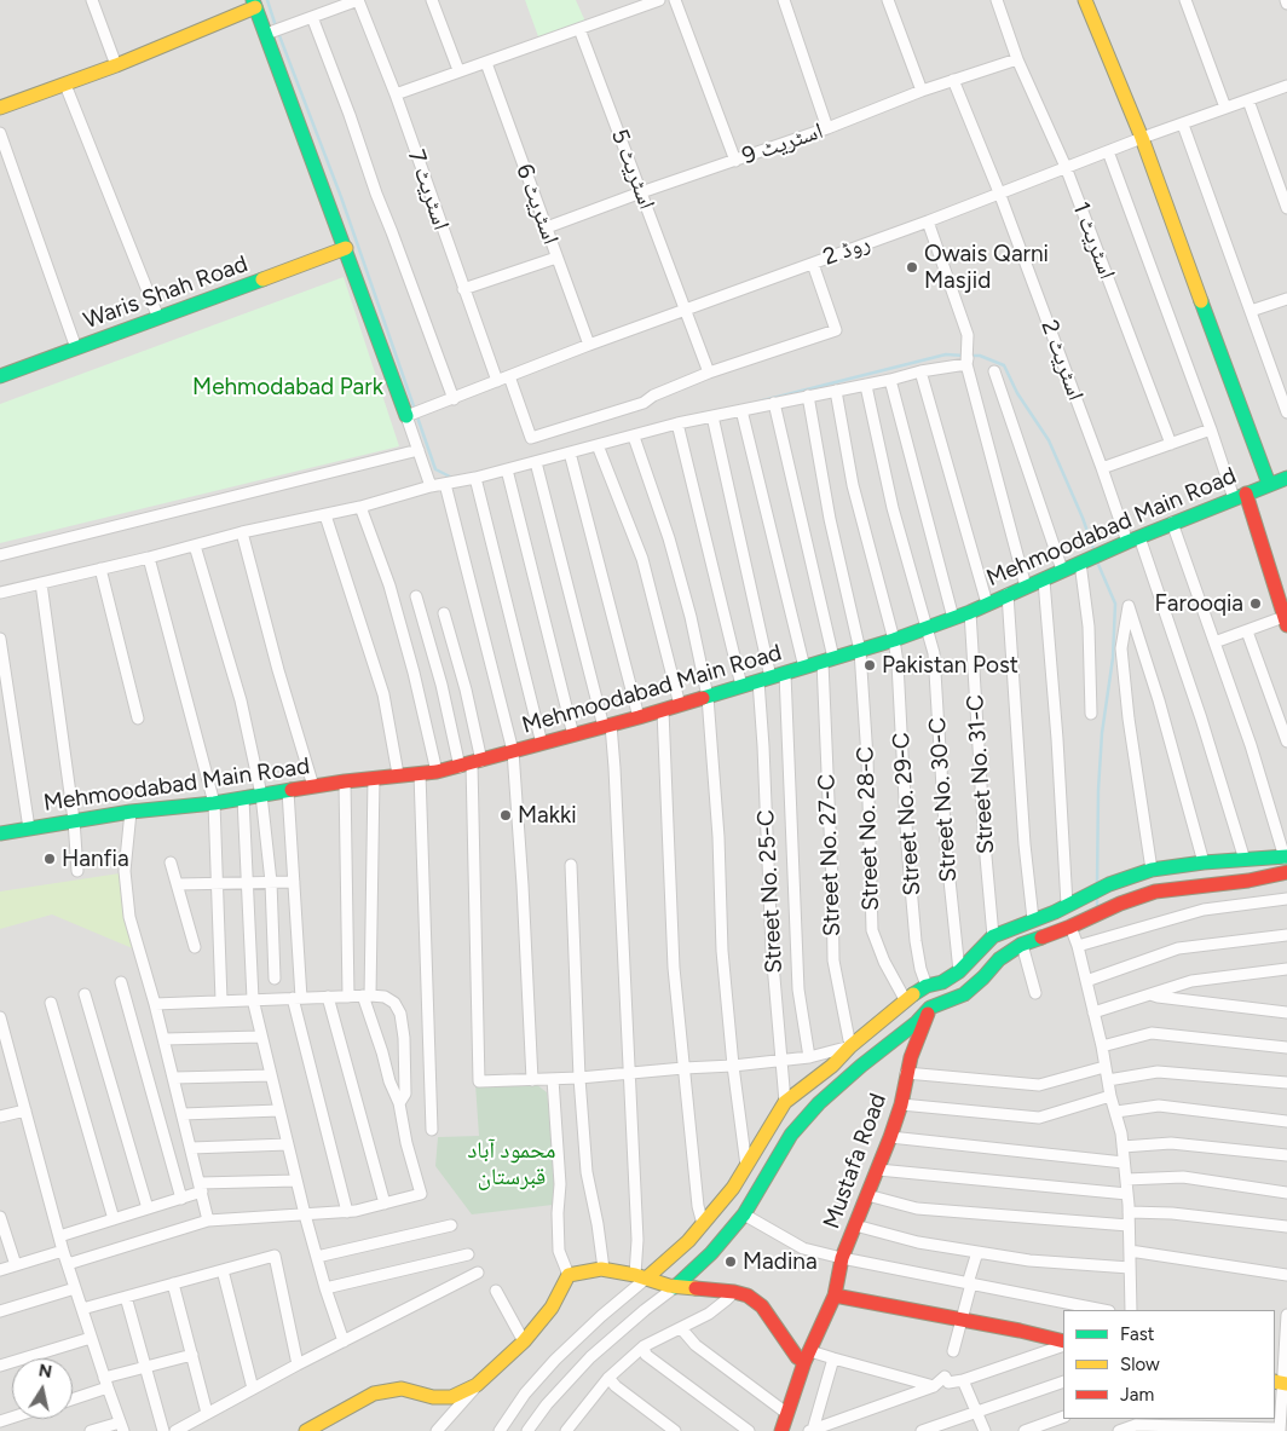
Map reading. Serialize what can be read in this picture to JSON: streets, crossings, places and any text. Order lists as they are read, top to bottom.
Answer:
{
  "streets": {
    "street": [
      "اسٹریٹ 9",
      "اسٹریٹ 5",
      "اسٹریٹ 7",
      "اسٹریٹ 6",
      "اسٹریٹ 1",
      "روڈ 2",
      "Waris Shah Road",
      "اسٹریٹ 2",
      "Mehmoodabad Main Road",
      "Street No. 31-C",
      "Street No. 30-C",
      "Street No. 29-C",
      "Street No. 28-C",
      "Street No. 27-C",
      "Street No. 25-C",
      "Mustafa Road"
    ]
  },
  "crossings": [
    ["اسٹریٹ 9", "اسٹریٹ 5"],
    ["اسٹریٹ 9", "اسٹریٹ 6"],
    ["اسٹریٹ 9", "اسٹریٹ 1"],
    ["اسٹریٹ 9", "اسٹریٹ 2"],
    ["اسٹریٹ 5", "روڈ 2"],
    ["اسٹریٹ 7", "روڈ 2"],
    ["اسٹریٹ 6", "روڈ 2"],
    ["اسٹریٹ 1", "روڈ 2"],
    ["روڈ 2", "اسٹریٹ 2"],
    ["اسٹریٹ 2", "Mehmoodabad Main Road"],
    ["Mehmoodabad Main Road", "Street No. 31-C"],
    ["Mehmoodabad Main Road", "Street No. 30-C"],
    ["Mehmoodabad Main Road", "Street No. 29-C"],
    ["Mehmoodabad Main Road", "Street No. 28-C"],
    ["Mehmoodabad Main Road", "Street No. 27-C"],
    ["Mehmoodabad Main Road", "Street No. 25-C"]
  ],
  "parks": ["Mehmodabad Park", "محمود آباد قبرستان"],
  "places": [
    "Owais Qarni Masjid",
    "Farooqia",
    "Pakistan Post",
    "Makki",
    "Hanfia",
    "Madina"
  ],
  "legend": ["Fast", "Slow", "Jam"],
  "north": "top"
}
